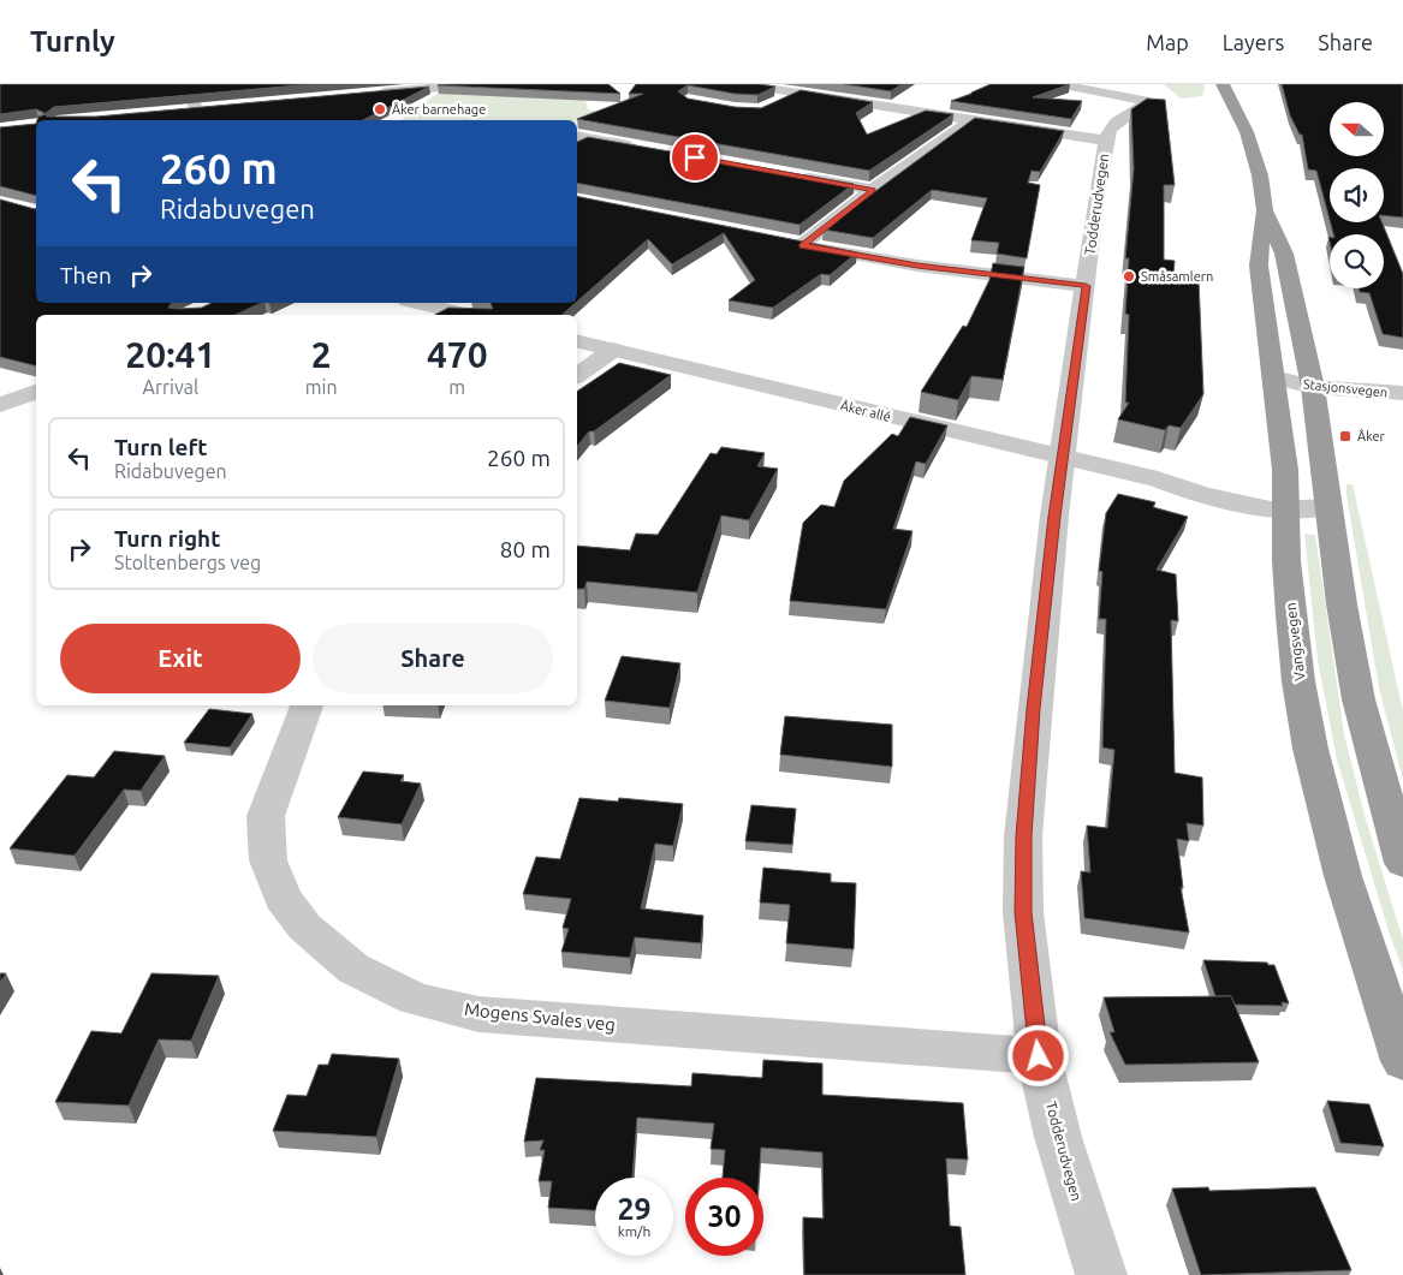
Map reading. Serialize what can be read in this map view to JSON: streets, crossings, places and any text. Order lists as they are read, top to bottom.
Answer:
{
  "streets": {
    "highway": ["Vangsvegen"],
    "street": [
      "Todderudvegen",
      "Stasjonsvegen",
      "Åker allé",
      "Mogens Svales veg"
    ]
  },
  "crossings": [
    ["Todderudvegen", "Åker allé"],
    ["Todderudvegen", "Mogens Svales veg"],
    ["Stasjonsvegen", "Vangsvegen"],
    ["Åker allé", "Vangsvegen"]
  ],
  "places": {
    "other": ["Åker barnehage", "Småsamlern"],
    "transit": ["Åker"]
  },
  "north": "left",
  "page": {
    "header": "Turnly",
    "nav": ["Map", "Layers", "Share"],
    "turn": ["260 m", "Ridabuvegen"],
    "then": "Then",
    "eta": [
      "20:41",
      "Arrival",
      "2",
      "min",
      "470",
      "m"
    ],
    "list": [
      {
        "name": "Turn left",
        "note": "Ridabuvegen",
        "value": "260 m"
      },
      {
        "name": "Turn right",
        "note": "Stoltenbergs veg",
        "value": "80 m"
      }
    ],
    "buttons": ["Exit", "Share"],
    "speed": "29 km/h",
    "limit": "30"
  }
}
